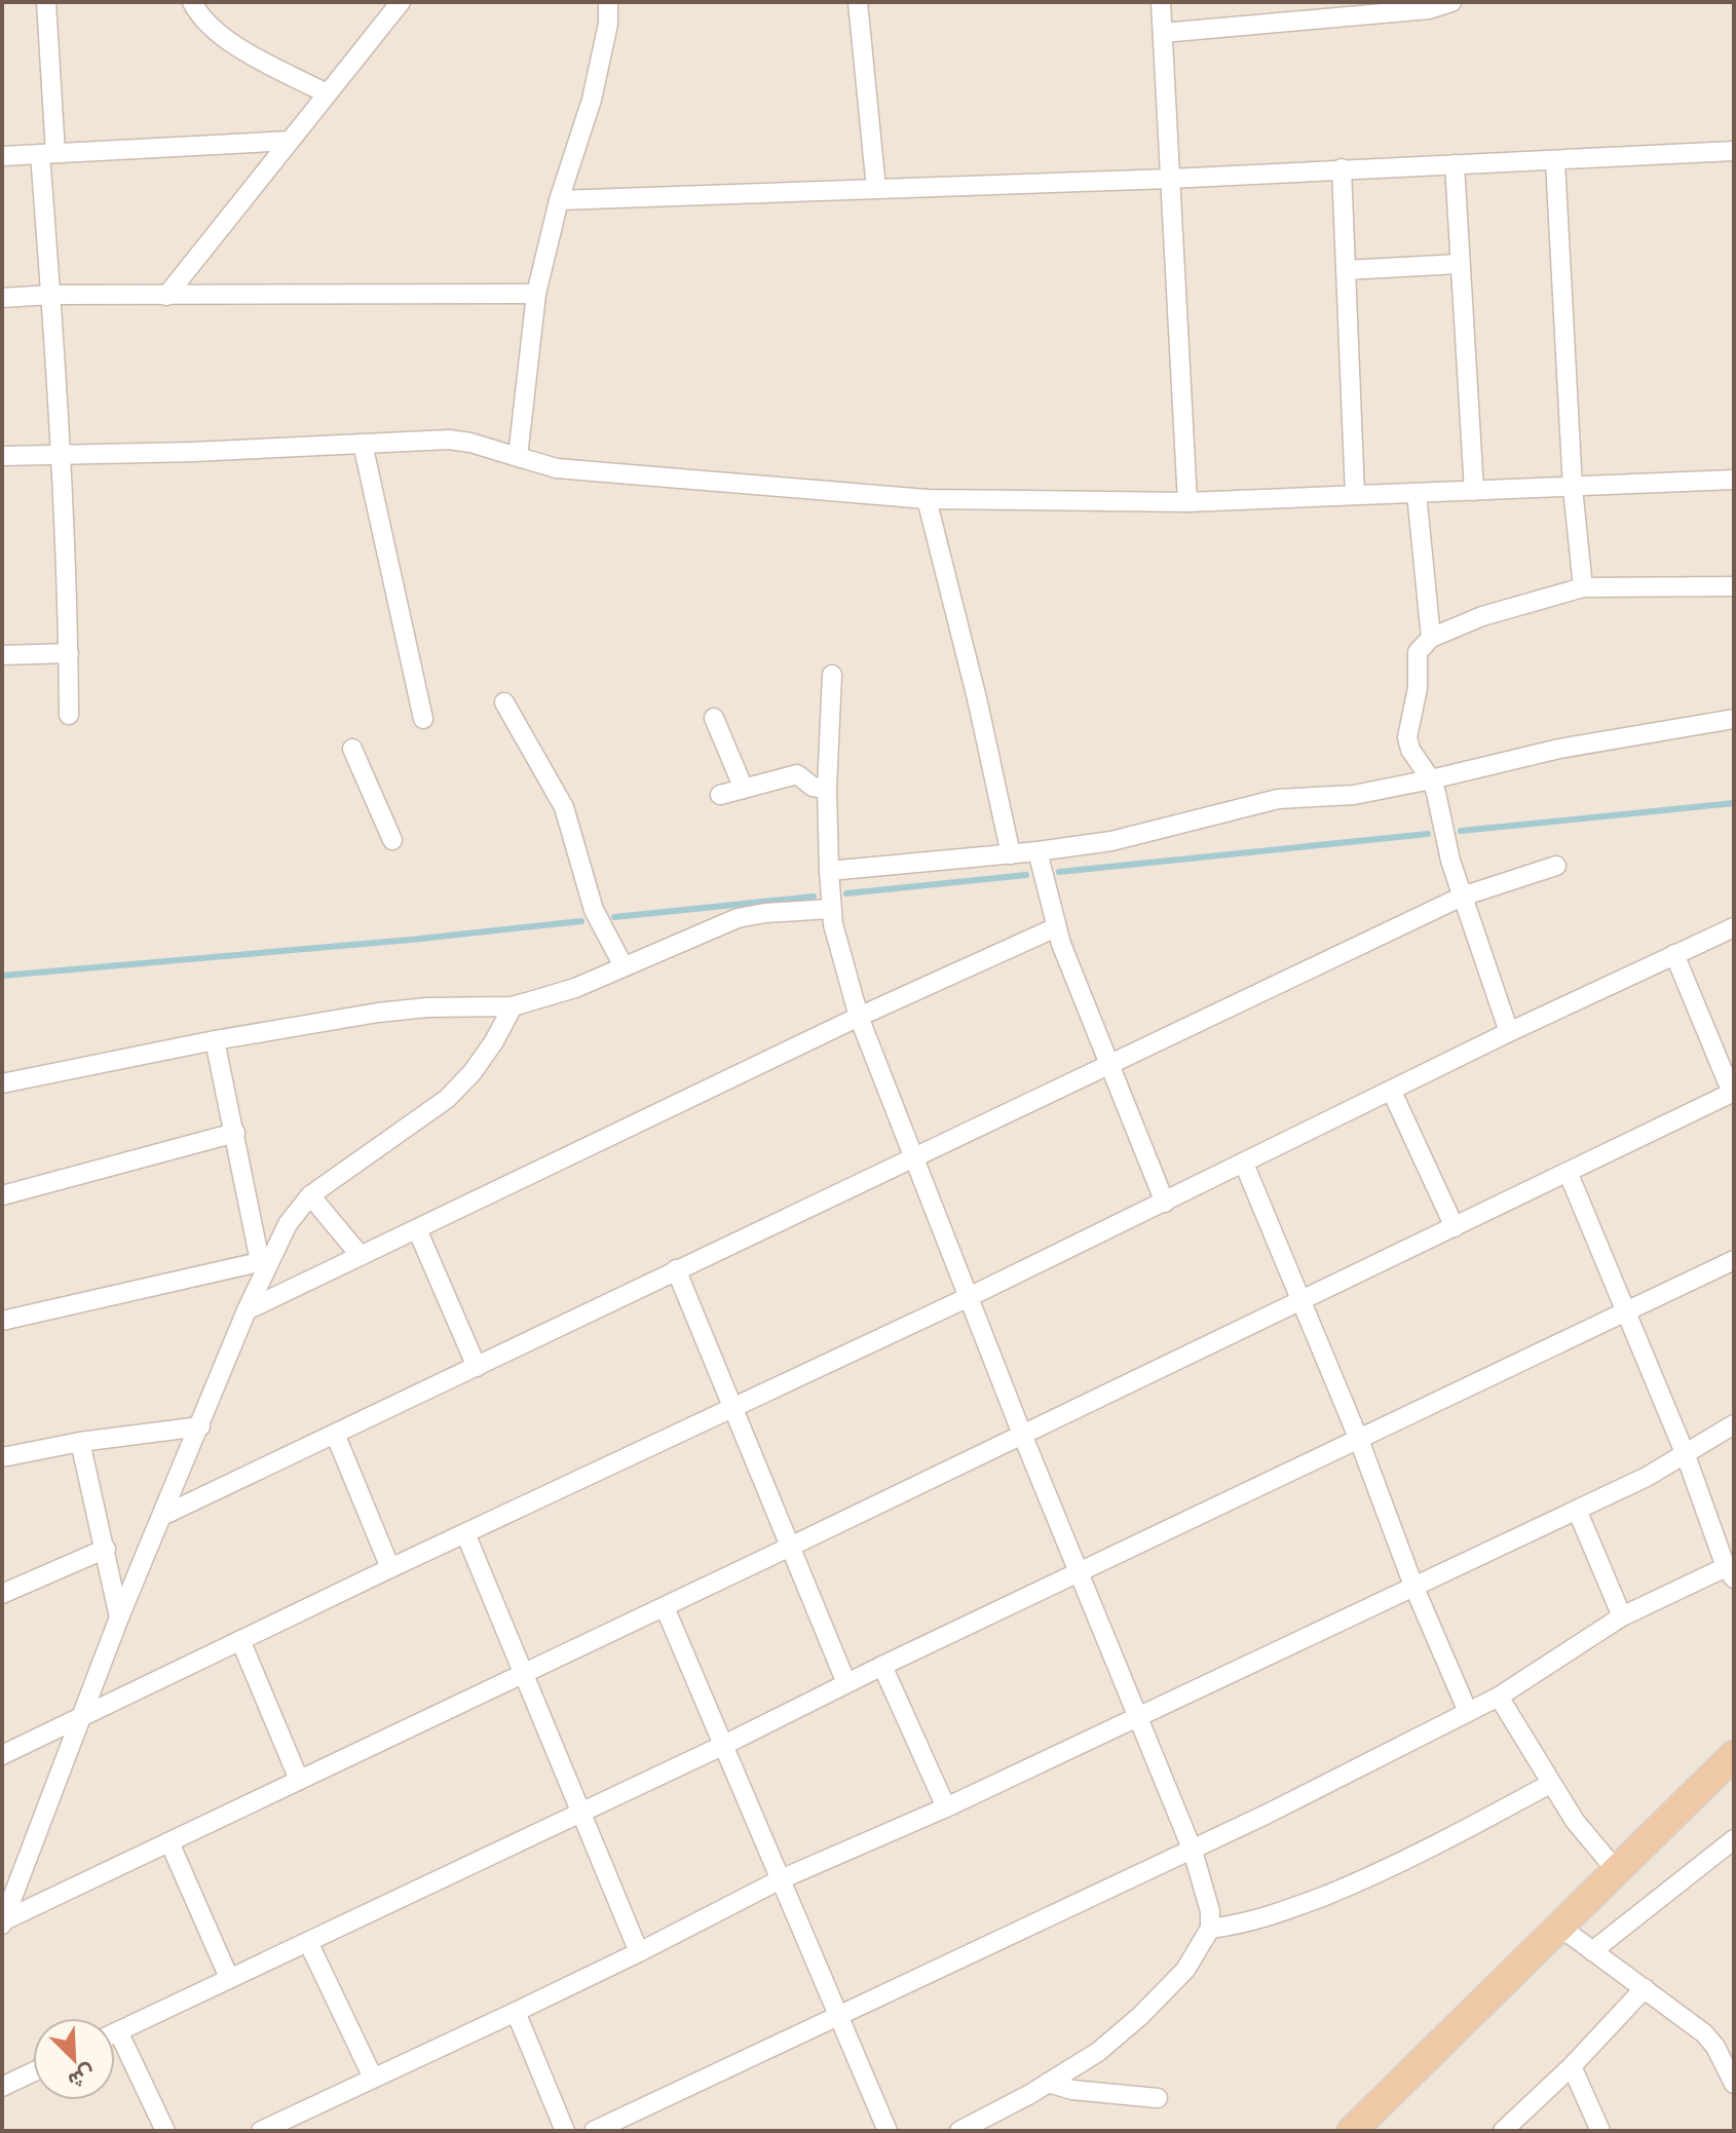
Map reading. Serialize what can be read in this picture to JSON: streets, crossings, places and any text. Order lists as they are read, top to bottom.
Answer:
{
  "north": "bottom right"
}
